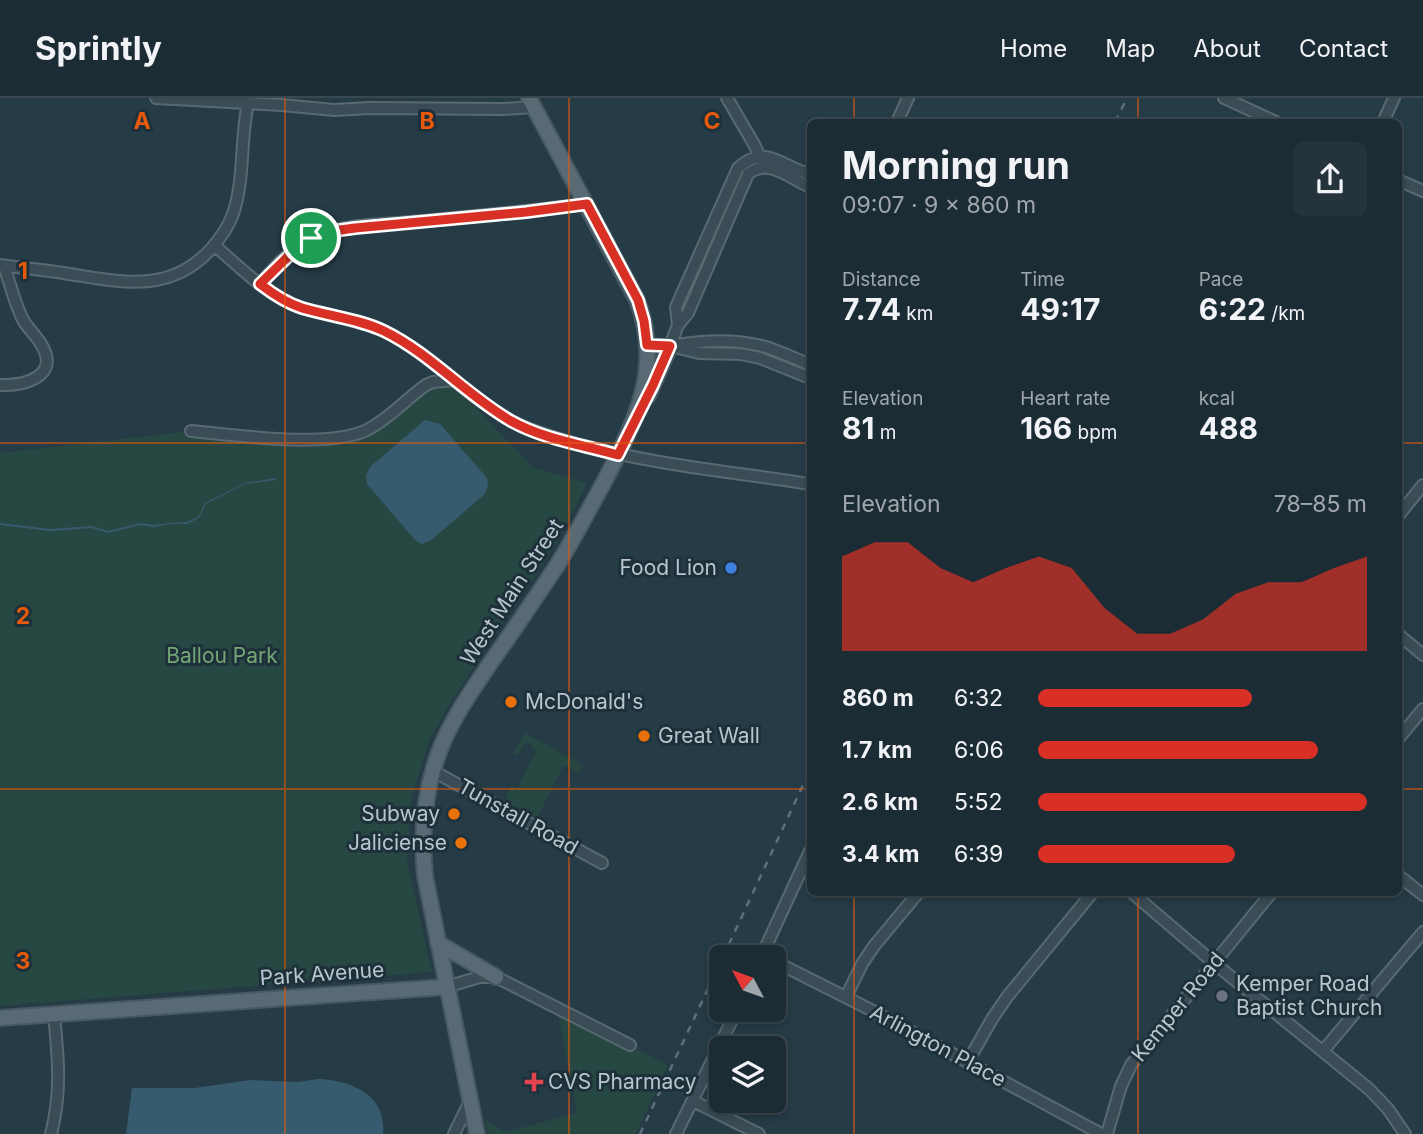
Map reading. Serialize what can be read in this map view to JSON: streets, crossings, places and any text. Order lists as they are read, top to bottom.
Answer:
{
  "streets": {
    "main road": ["West Main Street", "Park Avenue"],
    "street": ["Tunstall Road", "Kemper Road", "Arlington Place"]
  },
  "crossings": [
    ["West Main Street", "Tunstall Road"],
    ["West Main Street", "Park Avenue"]
  ],
  "parks": ["Ballou Park"],
  "places": {
    "other": [
      "Food Lion",
      "McDonald's",
      "Great Wall",
      "Subway",
      "Jaliciense",
      "Kemper Road Baptist Church"
    ],
    "health": ["CVS Pharmacy"]
  },
  "north": "top left",
  "page": {
    "header": "Sprintly",
    "nav": [
      "Home",
      "Map",
      "About",
      "Contact"
    ],
    "heading": ["Morning run", "09:07 · 9 × 860 m"],
    "stats": [
      ["Distance", "7.74 km"],
      ["Time", "49:17"],
      ["Pace", "6:22 /km"],
      ["Elevation", "81 m"],
      ["Heart rate", "166 bpm"],
      ["kcal", "488"]
    ],
    "chart": ["Elevation", "78–85 m"],
    "list": [
      {
        "name": "860 m",
        "note": "6:32"
      },
      {
        "name": "1.7 km",
        "note": "6:06"
      },
      {
        "name": "2.6 km",
        "note": "5:52"
      },
      {
        "name": "3.4 km",
        "note": "6:39"
      }
    ]
  },
  "grid": {
    "columns": ["A", "B", "C"],
    "rows": ["1", "2", "3"]
  }
}
